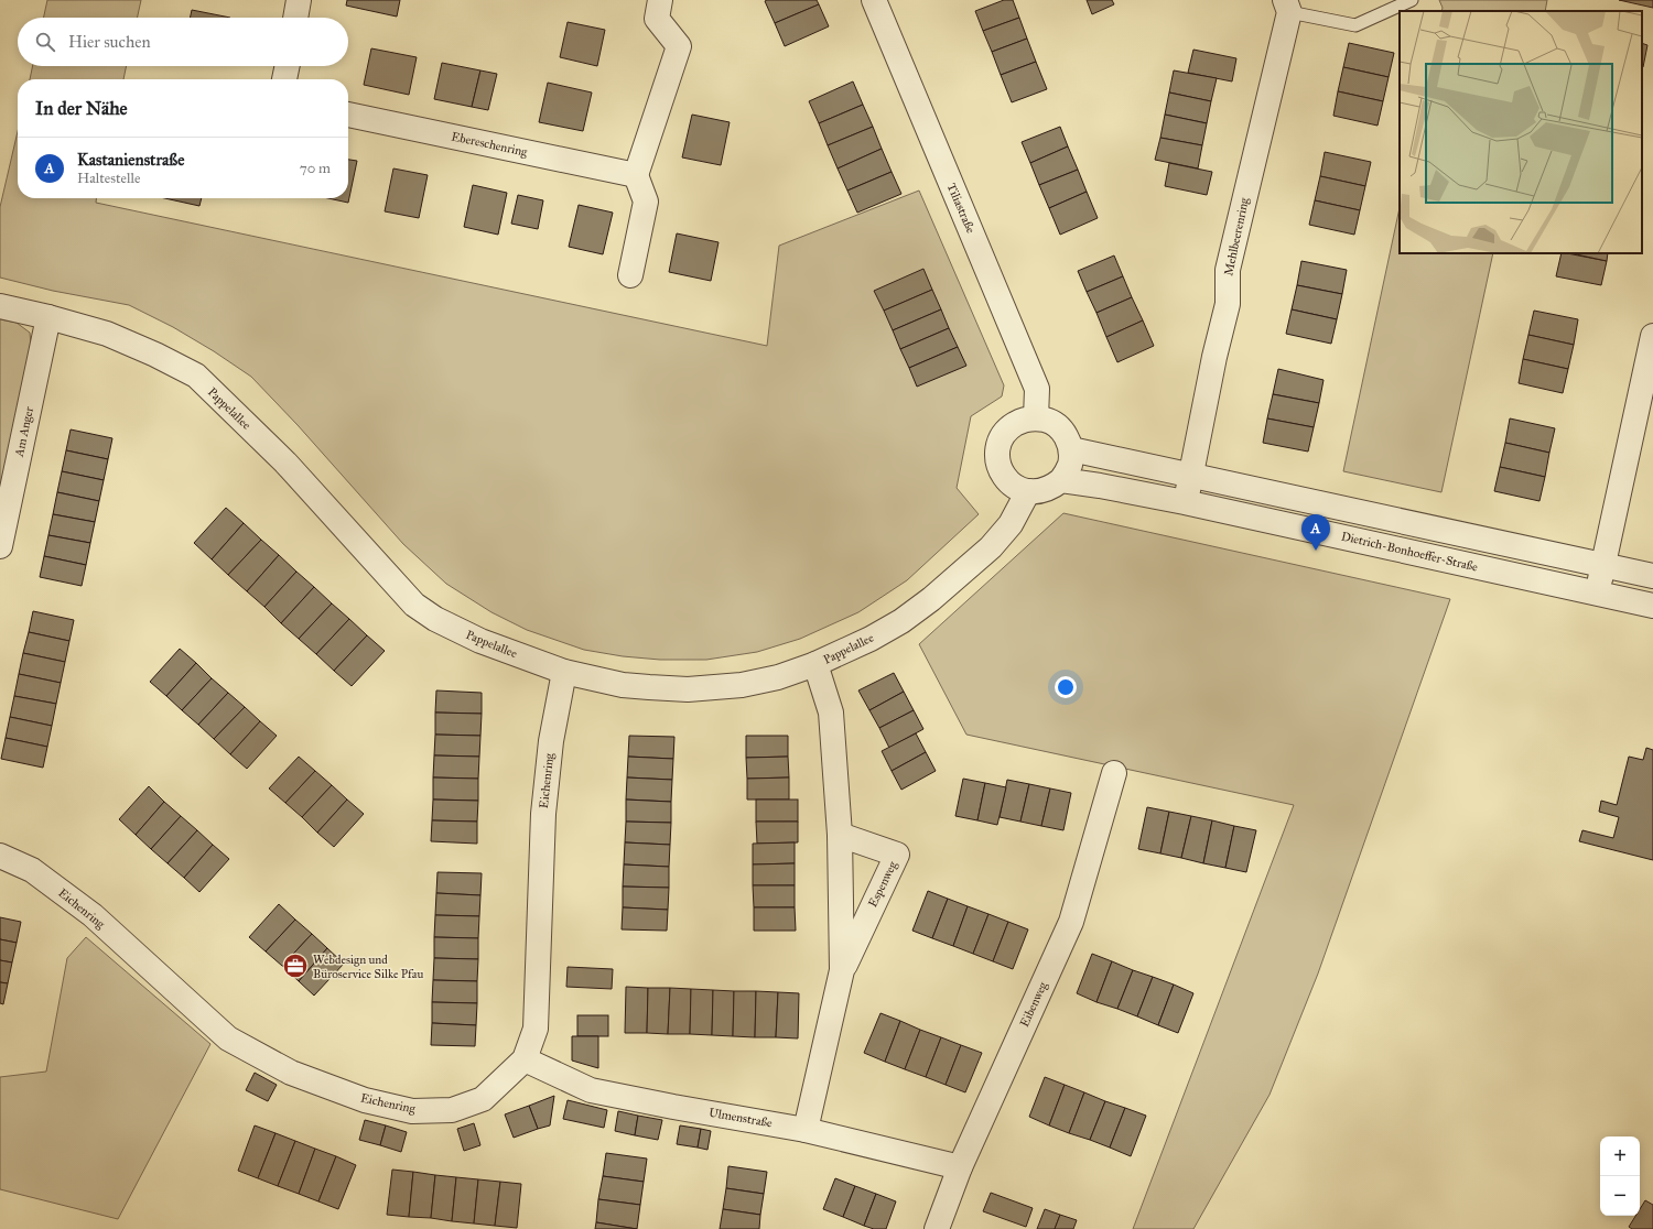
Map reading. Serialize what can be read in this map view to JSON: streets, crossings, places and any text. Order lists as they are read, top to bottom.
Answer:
{
  "streets": {
    "street": [
      "Ebereschenring",
      "Tiliastraße",
      "Mehlbeerenring",
      "Pappelallee",
      "Am Anger",
      "Dietrich-Bonhoeffer-Straße",
      "Eichenring",
      "Espenweg",
      "Eibenweg",
      "Ulmenstraße"
    ]
  },
  "crossings": [
    ["Tiliastraße", "Pappelallee"],
    ["Tiliastraße", "Dietrich-Bonhoeffer-Straße"],
    ["Mehlbeerenring", "Dietrich-Bonhoeffer-Straße"],
    ["Pappelallee", "Am Anger"],
    ["Pappelallee", "Dietrich-Bonhoeffer-Straße"],
    ["Pappelallee", "Eichenring"],
    ["Pappelallee", "Espenweg"],
    ["Eichenring", "Ulmenstraße"],
    ["Espenweg", "Ulmenstraße"],
    ["Eibenweg", "Ulmenstraße"]
  ],
  "places": {
    "office": ["Webdesign und Büroservice Silke Pfau"]
  },
  "page": {
    "search": "Hier suchen",
    "heading": "In der Nähe",
    "list": [
      {
        "mark": "A",
        "name": "Kastanienstraße",
        "note": "Haltestelle",
        "value": "70 m"
      }
    ],
    "pins": "A",
    "map_buttons": ["+", "−"]
  }
}
